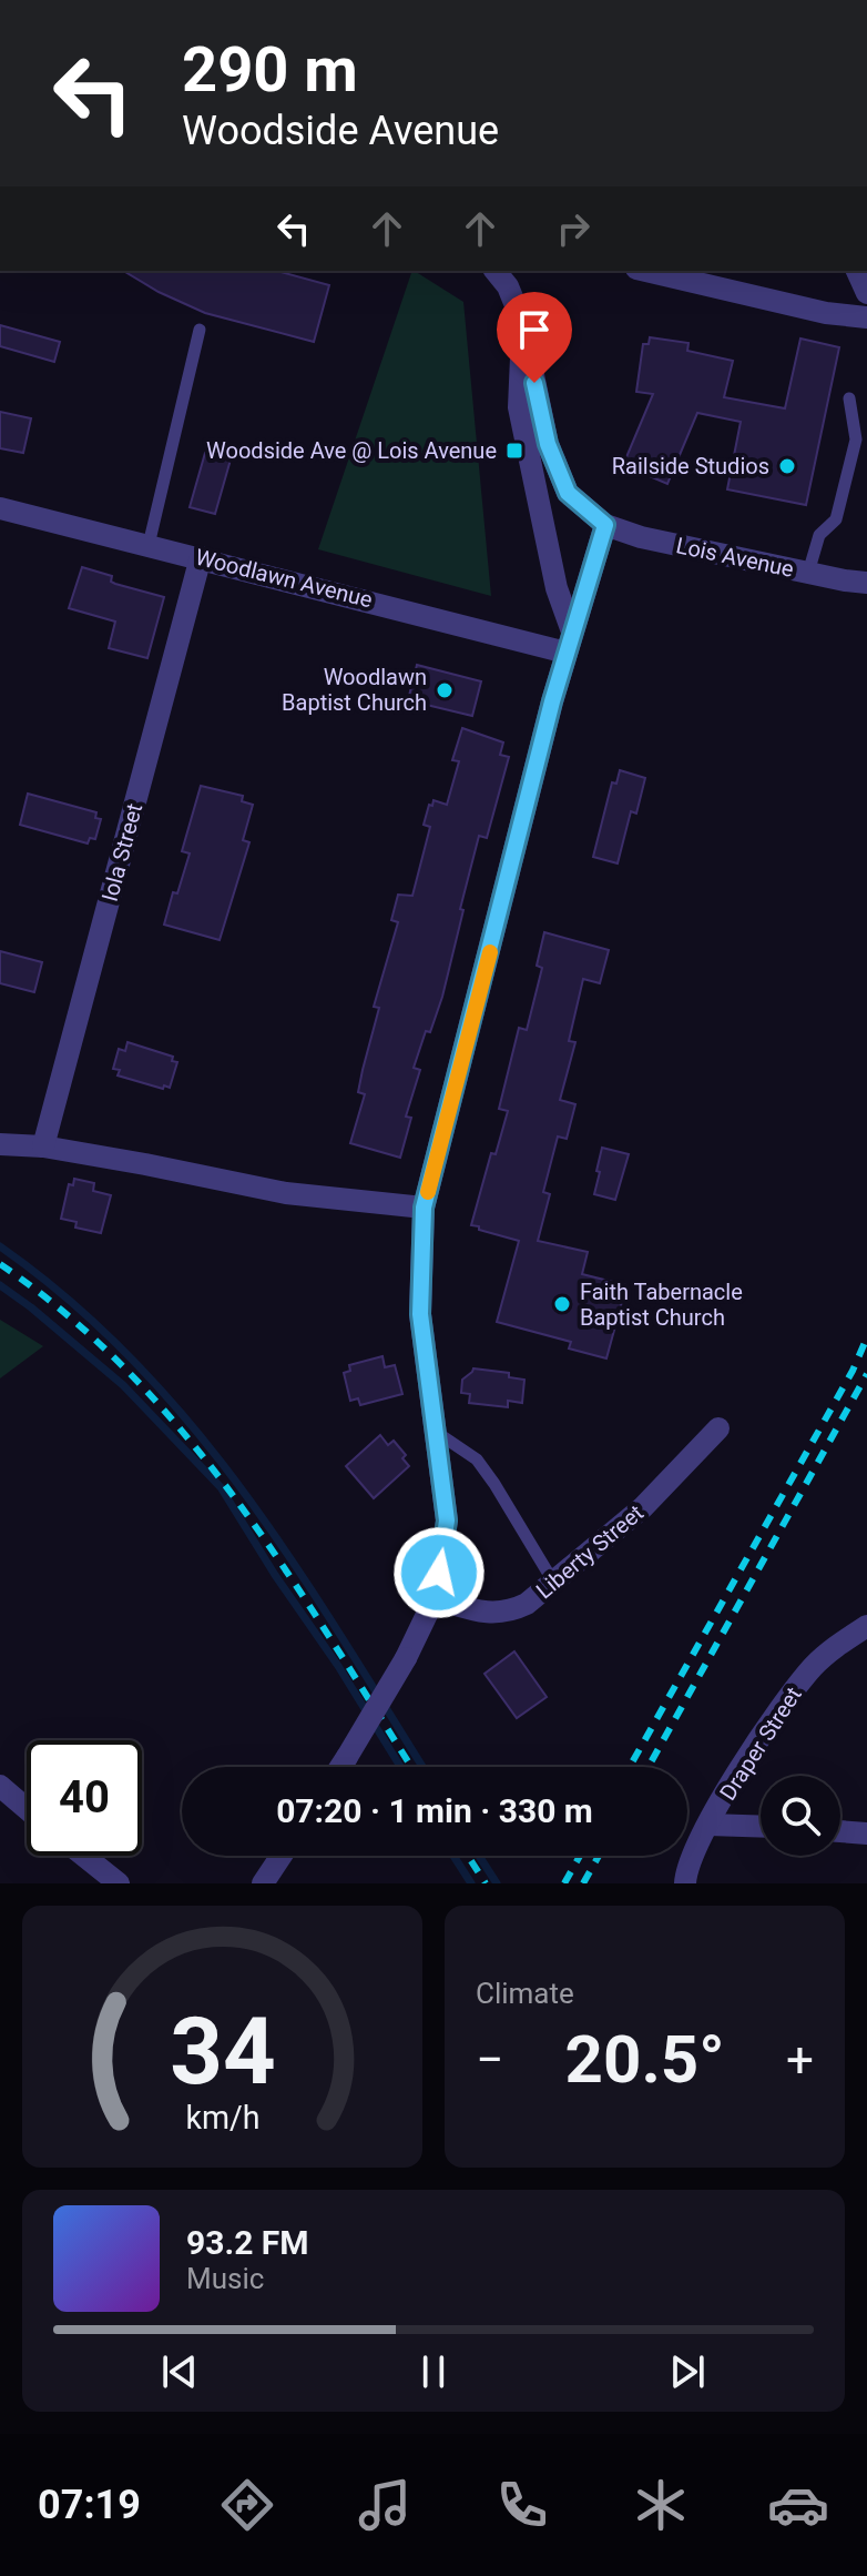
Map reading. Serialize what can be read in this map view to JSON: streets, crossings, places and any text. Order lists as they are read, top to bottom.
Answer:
{
  "streets": {
    "street": [
      "Lois Avenue",
      "Woodlawn Avenue",
      "Iola Street",
      "Liberty Street",
      "Draper Street"
    ]
  },
  "crossings": [
    ["Woodlawn Avenue", "Iola Street"]
  ],
  "places": {
    "transit": ["Woodside Ave @ Lois Avenue"],
    "other": ["Railside Studios", "Woodlawn Baptist Church", "Faith Tabernacle Baptist Church"]
  },
  "page": {
    "turn": ["290 m", "Woodside Avenue"],
    "limit": "40",
    "trip": "07:20 · 1 min · 330 m",
    "tile": "Climate",
    "heat": ["−", "20.5°", "+"],
    "song": ["93.2 FM", "Music"],
    "tabs": "07:19",
    "gauge": ["34", "km/h"]
  }
}
